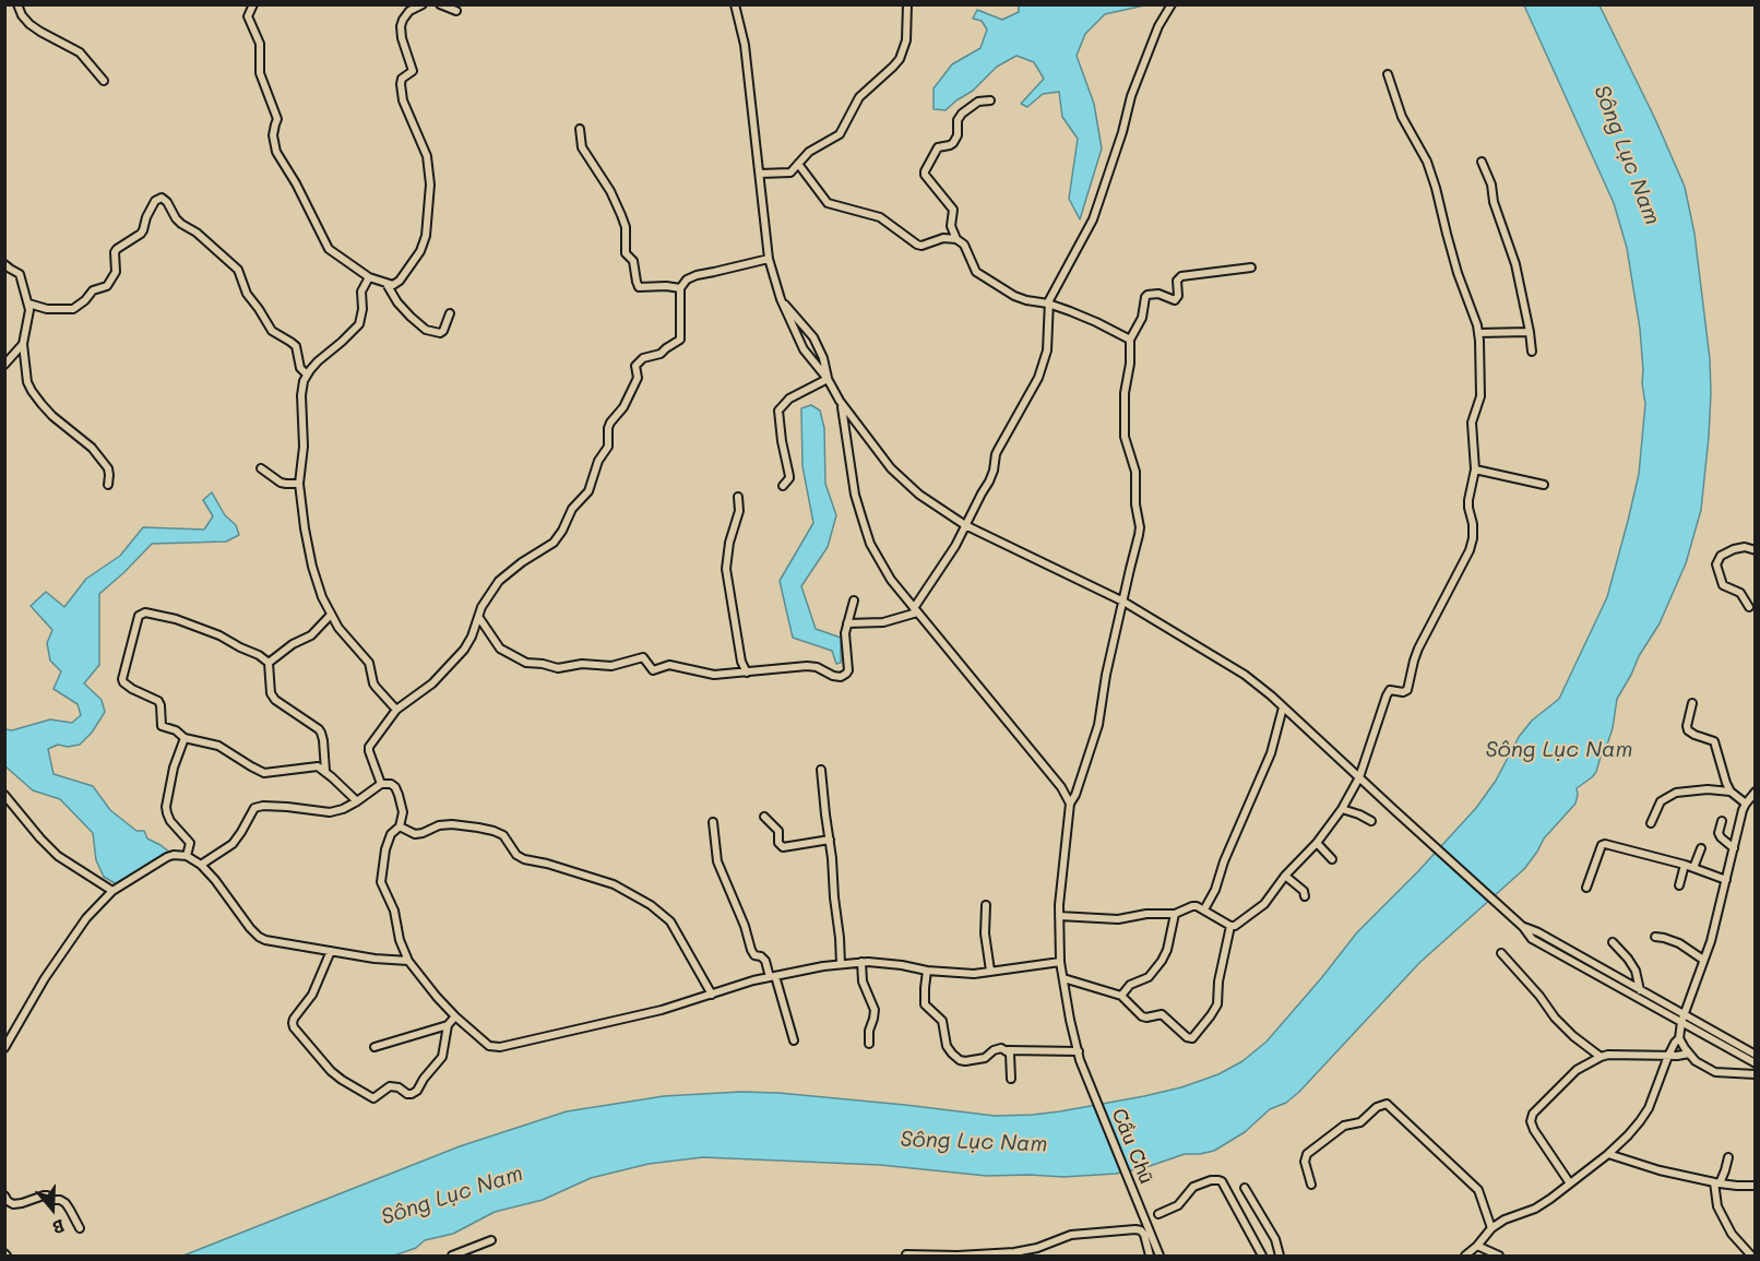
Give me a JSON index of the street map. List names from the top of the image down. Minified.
{"streets":{"street":["Cầu Chũ"]},"water":["Sông Lục Nam"],"north":"bottom"}
